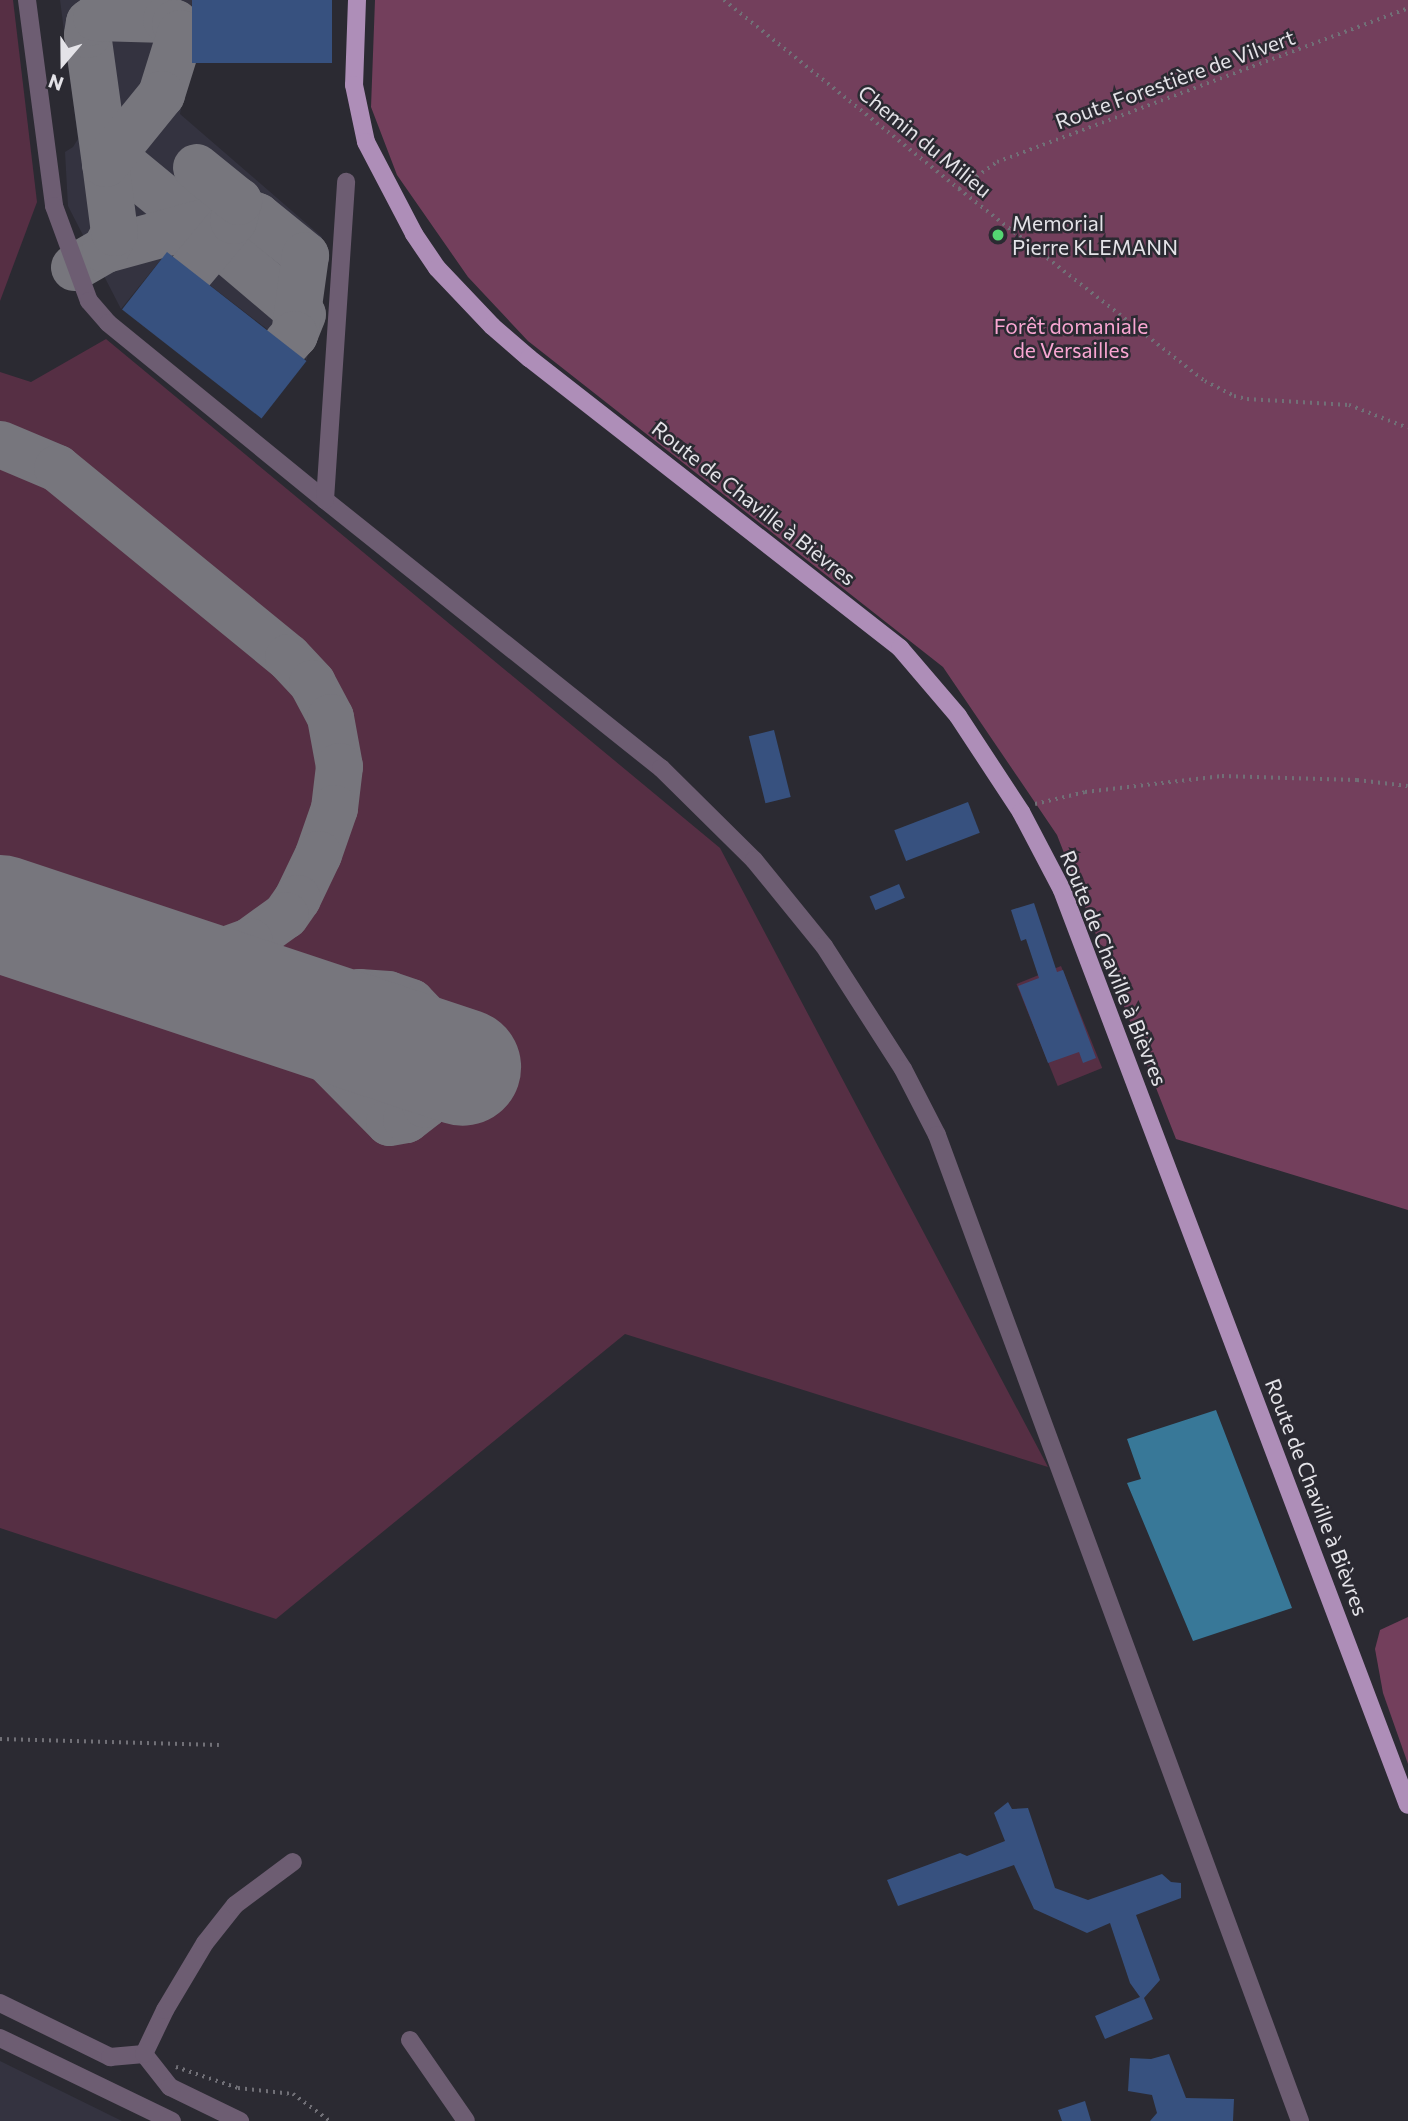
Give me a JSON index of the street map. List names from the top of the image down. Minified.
{"streets":{"main road":["Route de Chaville à Bièvres"],"path":["Route Forestière de Vilvert","Chemin du Milieu"]},"crossings":[["Route Forestière de Vilvert","Chemin du Milieu"]],"parks":["Forêt domaniale de Versailles"],"places":["Memorial Pierre KLEMANN"],"north":"bottom"}
